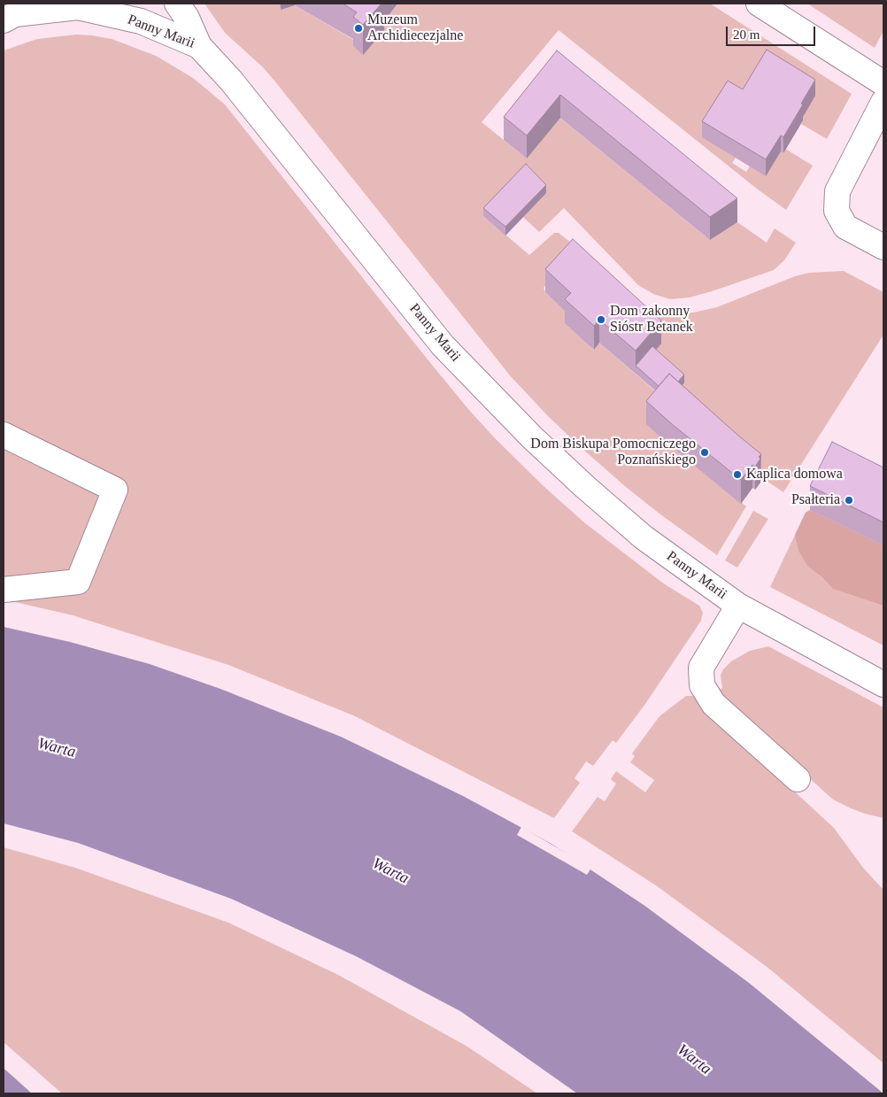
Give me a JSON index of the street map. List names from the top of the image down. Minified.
{"streets":{"street":["Panny Marii"]},"water":["Warta"],"places":["Muzeum Archidiecezjalne","Dom zakonny Sióstr Betanek","Dom Biskupa Pomocniczego Poznańskiego","Kaplica domowa","Psałteria"],"scale_bar":"20 m"}
